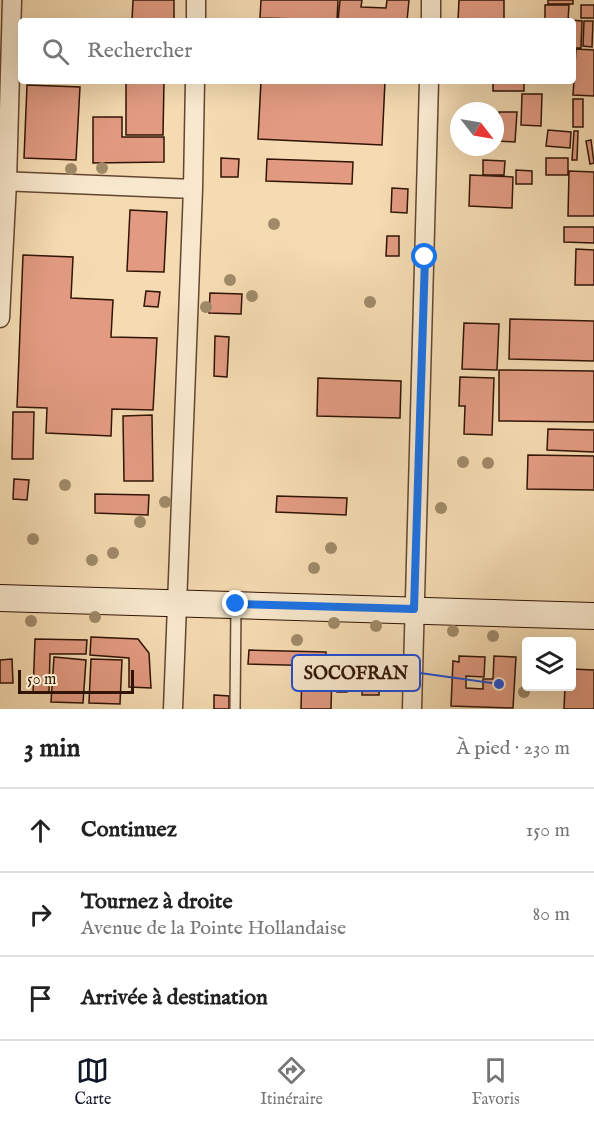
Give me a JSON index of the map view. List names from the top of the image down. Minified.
{"places":["SOCOFRAN"],"scale_bar":"50 m","north":"bottom right","page":{"search":"Rechercher","scale":"50 m","heading":["3 min","À pied · 230 m"],"list":[["Continuez","150 m"],["Tournez à droite","Avenue de la Pointe Hollandaise","80 m"],"Arrivée à destination"],"nav":["Carte","Itinéraire","Favoris"]}}
